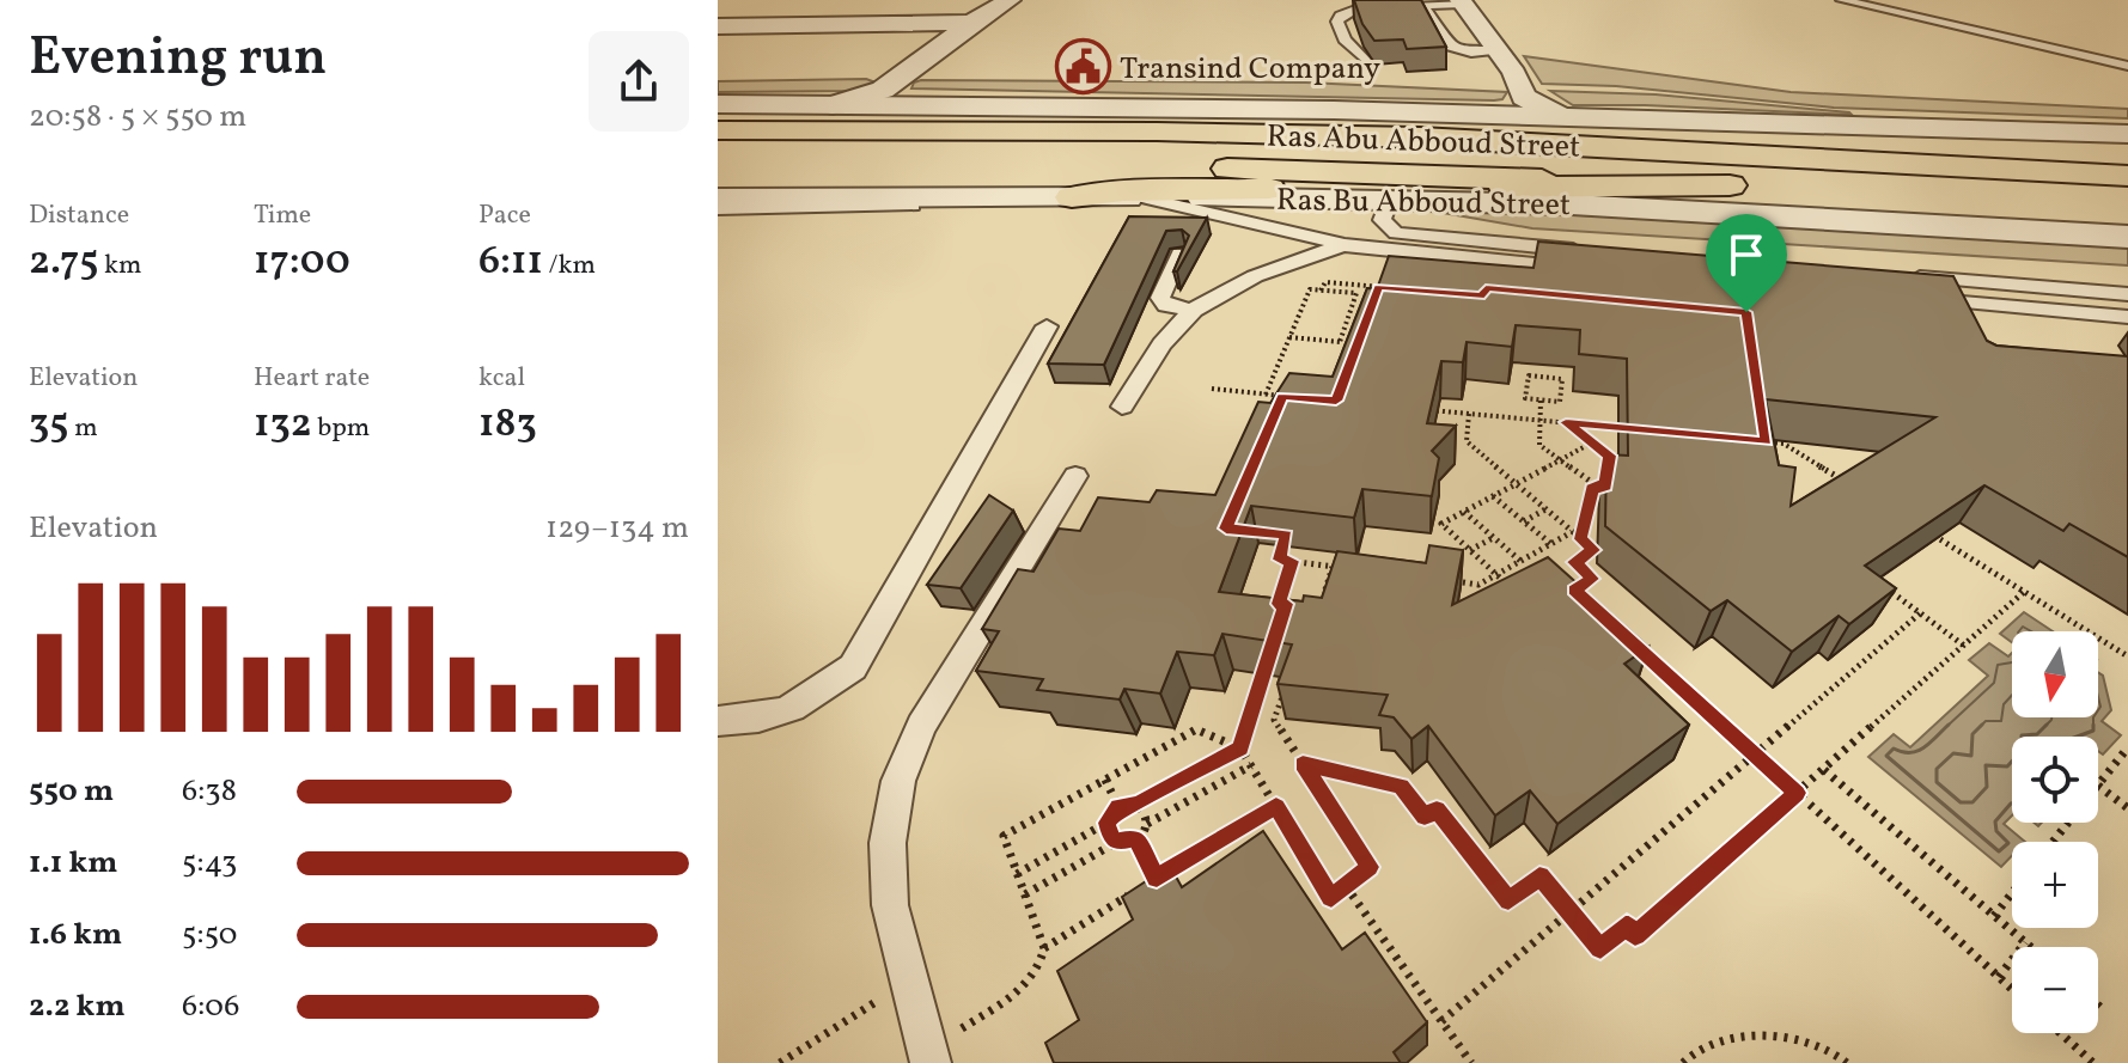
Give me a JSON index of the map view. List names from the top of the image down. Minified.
{"streets":{"highway":["Ras Abu Abboud Street"],"street":["Ras Bu Abboud Street"]},"places":{"public building":["Transind Company"]},"north":"bottom","page":{"heading":["Evening run","20:58 · 5 × 550 m"],"stats":[["Distance","2.75 km"],["Time","17:00"],["Pace","6:11 /km"],["Elevation","35 m"],["Heart rate","132 bpm"],["kcal","183"]],"chart":["Elevation","129–134 m"],"map_buttons":["+","−"],"list":[{"name":"550 m","note":"6:38"},{"name":"1.1 km","note":"5:43"},{"name":"1.6 km","note":"5:50"},{"name":"2.2 km","note":"6:06"}]}}
